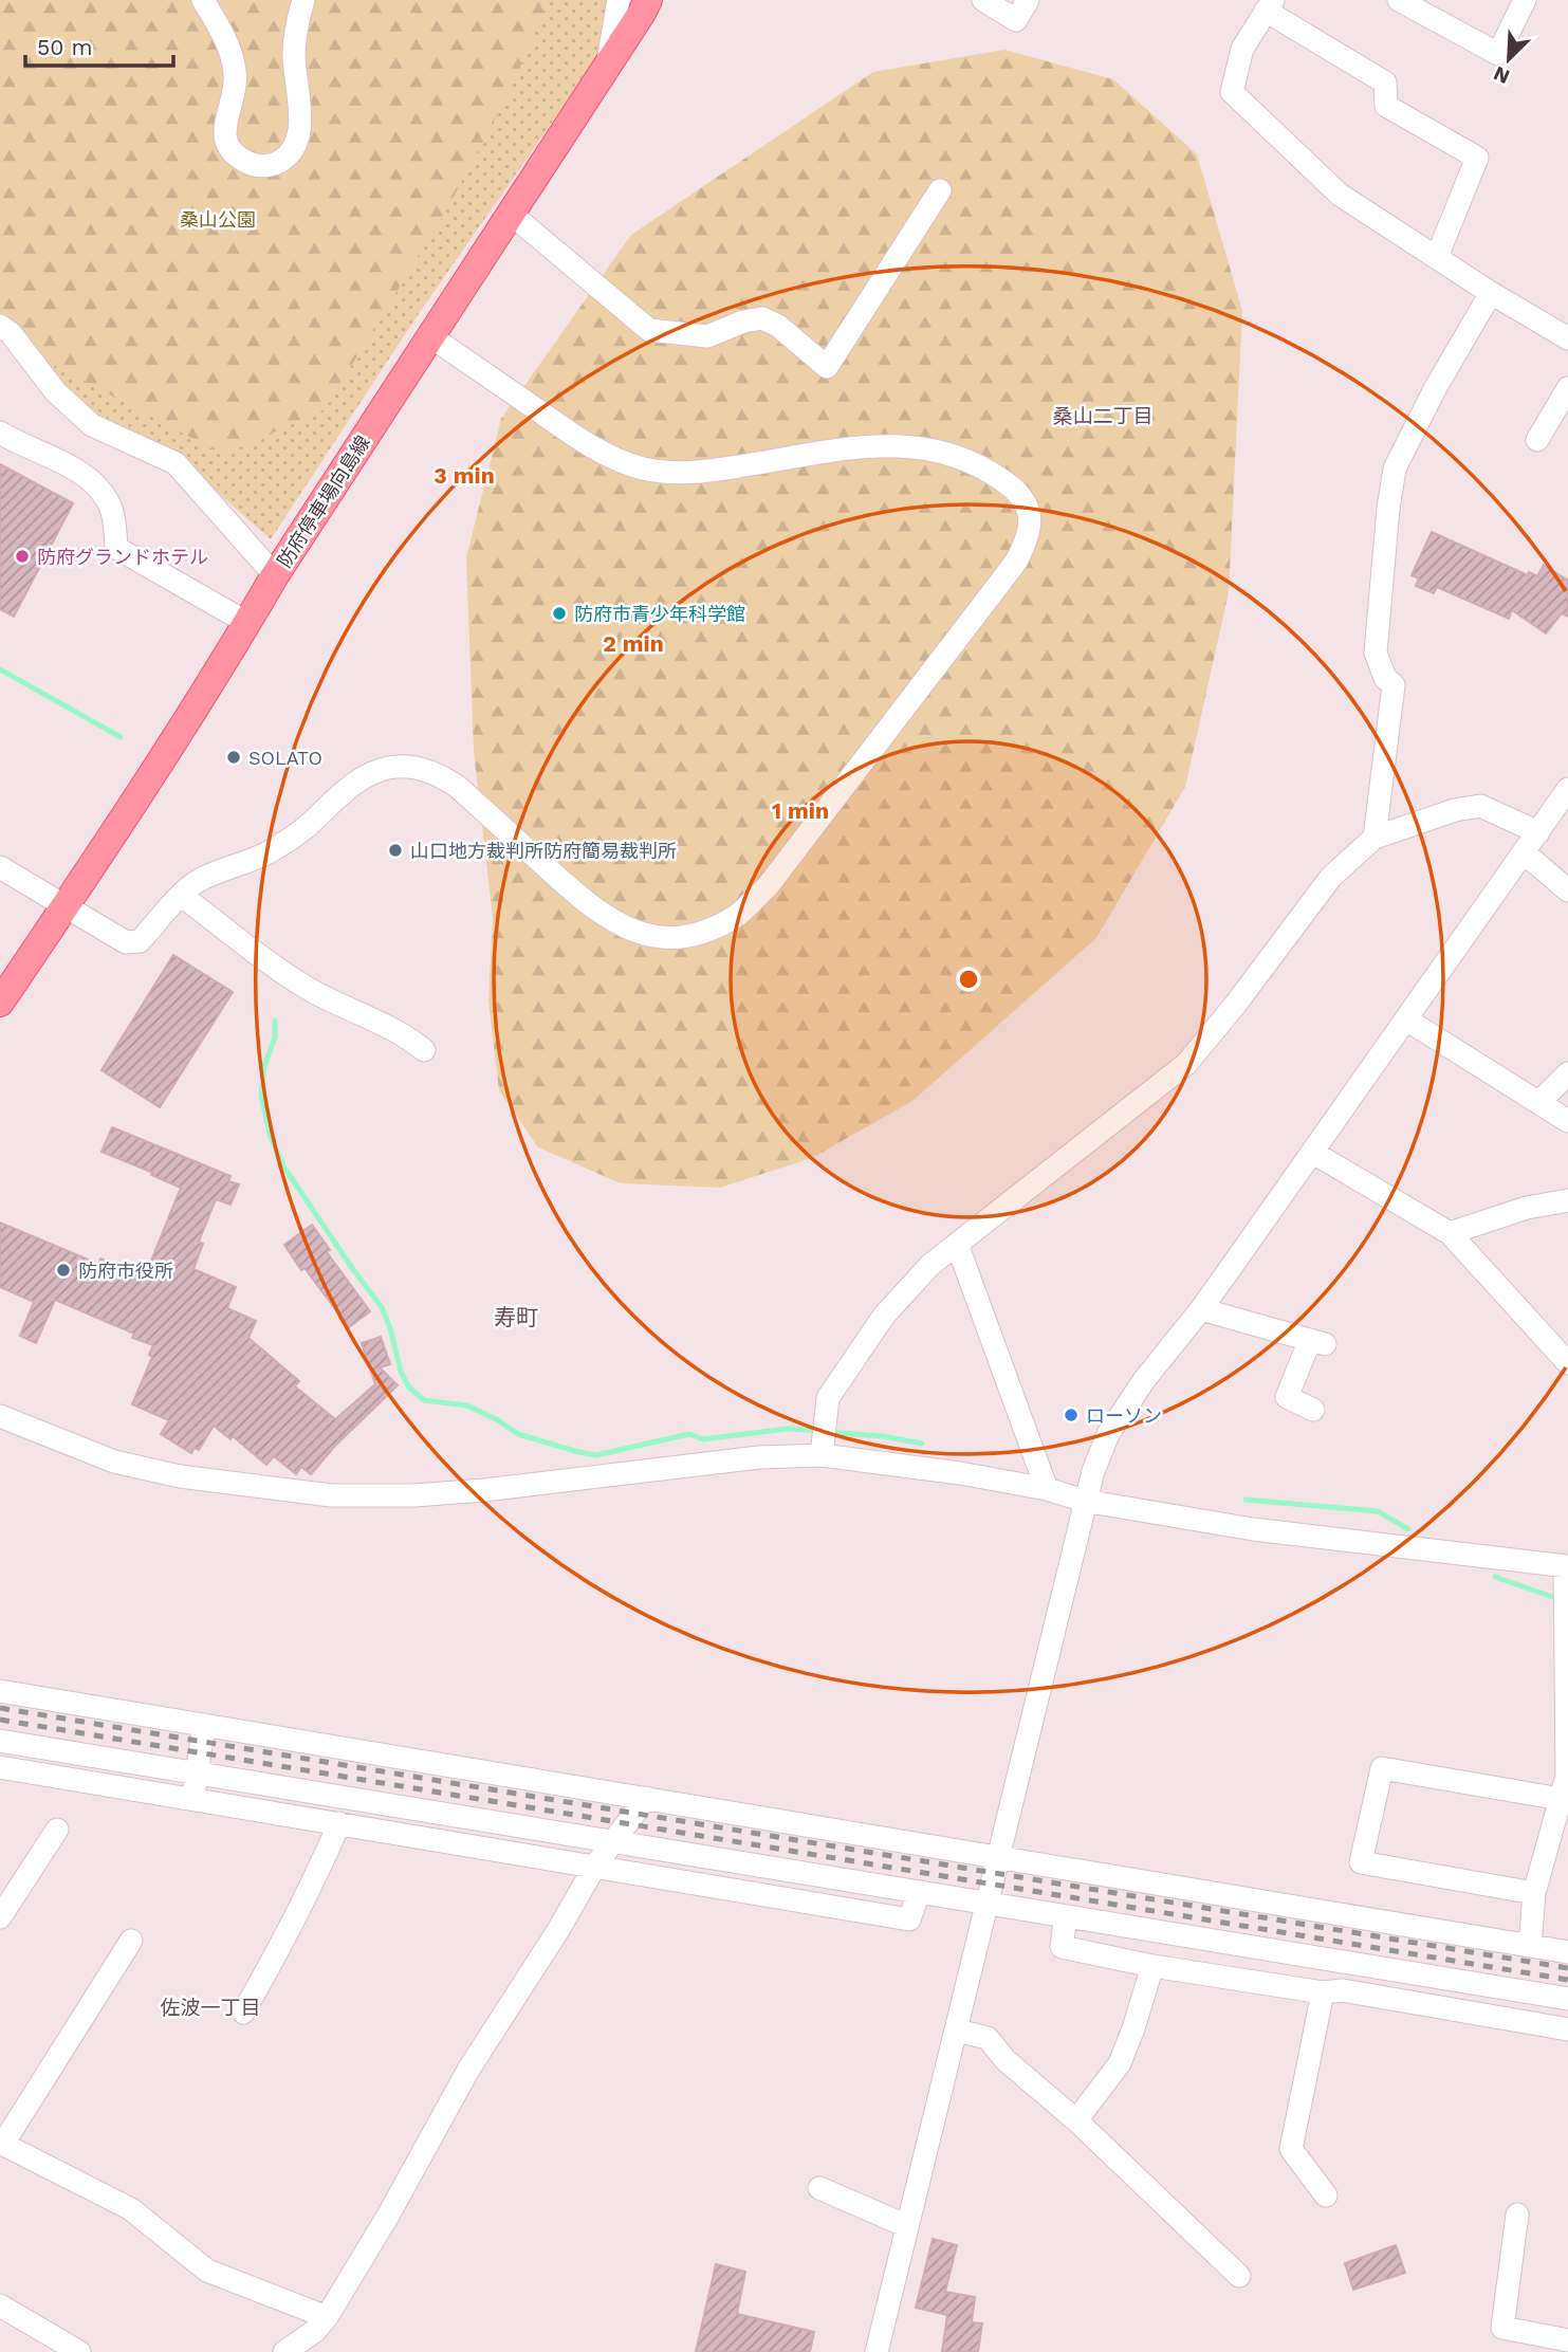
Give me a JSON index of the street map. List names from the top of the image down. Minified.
{"streets":{"main road":["防府停車場向島線"]},"districts":["桑山二丁目","寿町","佐波一丁目"],"parks":["桑山公園"],"places":["防府グランドホテル","防府市青少年科学館","SOLATO","山口地方裁判所防府簡易裁判所","防府市役所","ローソン"],"scale_bar":"50 m","north":"bottom left","rings":["3 min","2 min","1 min"]}
